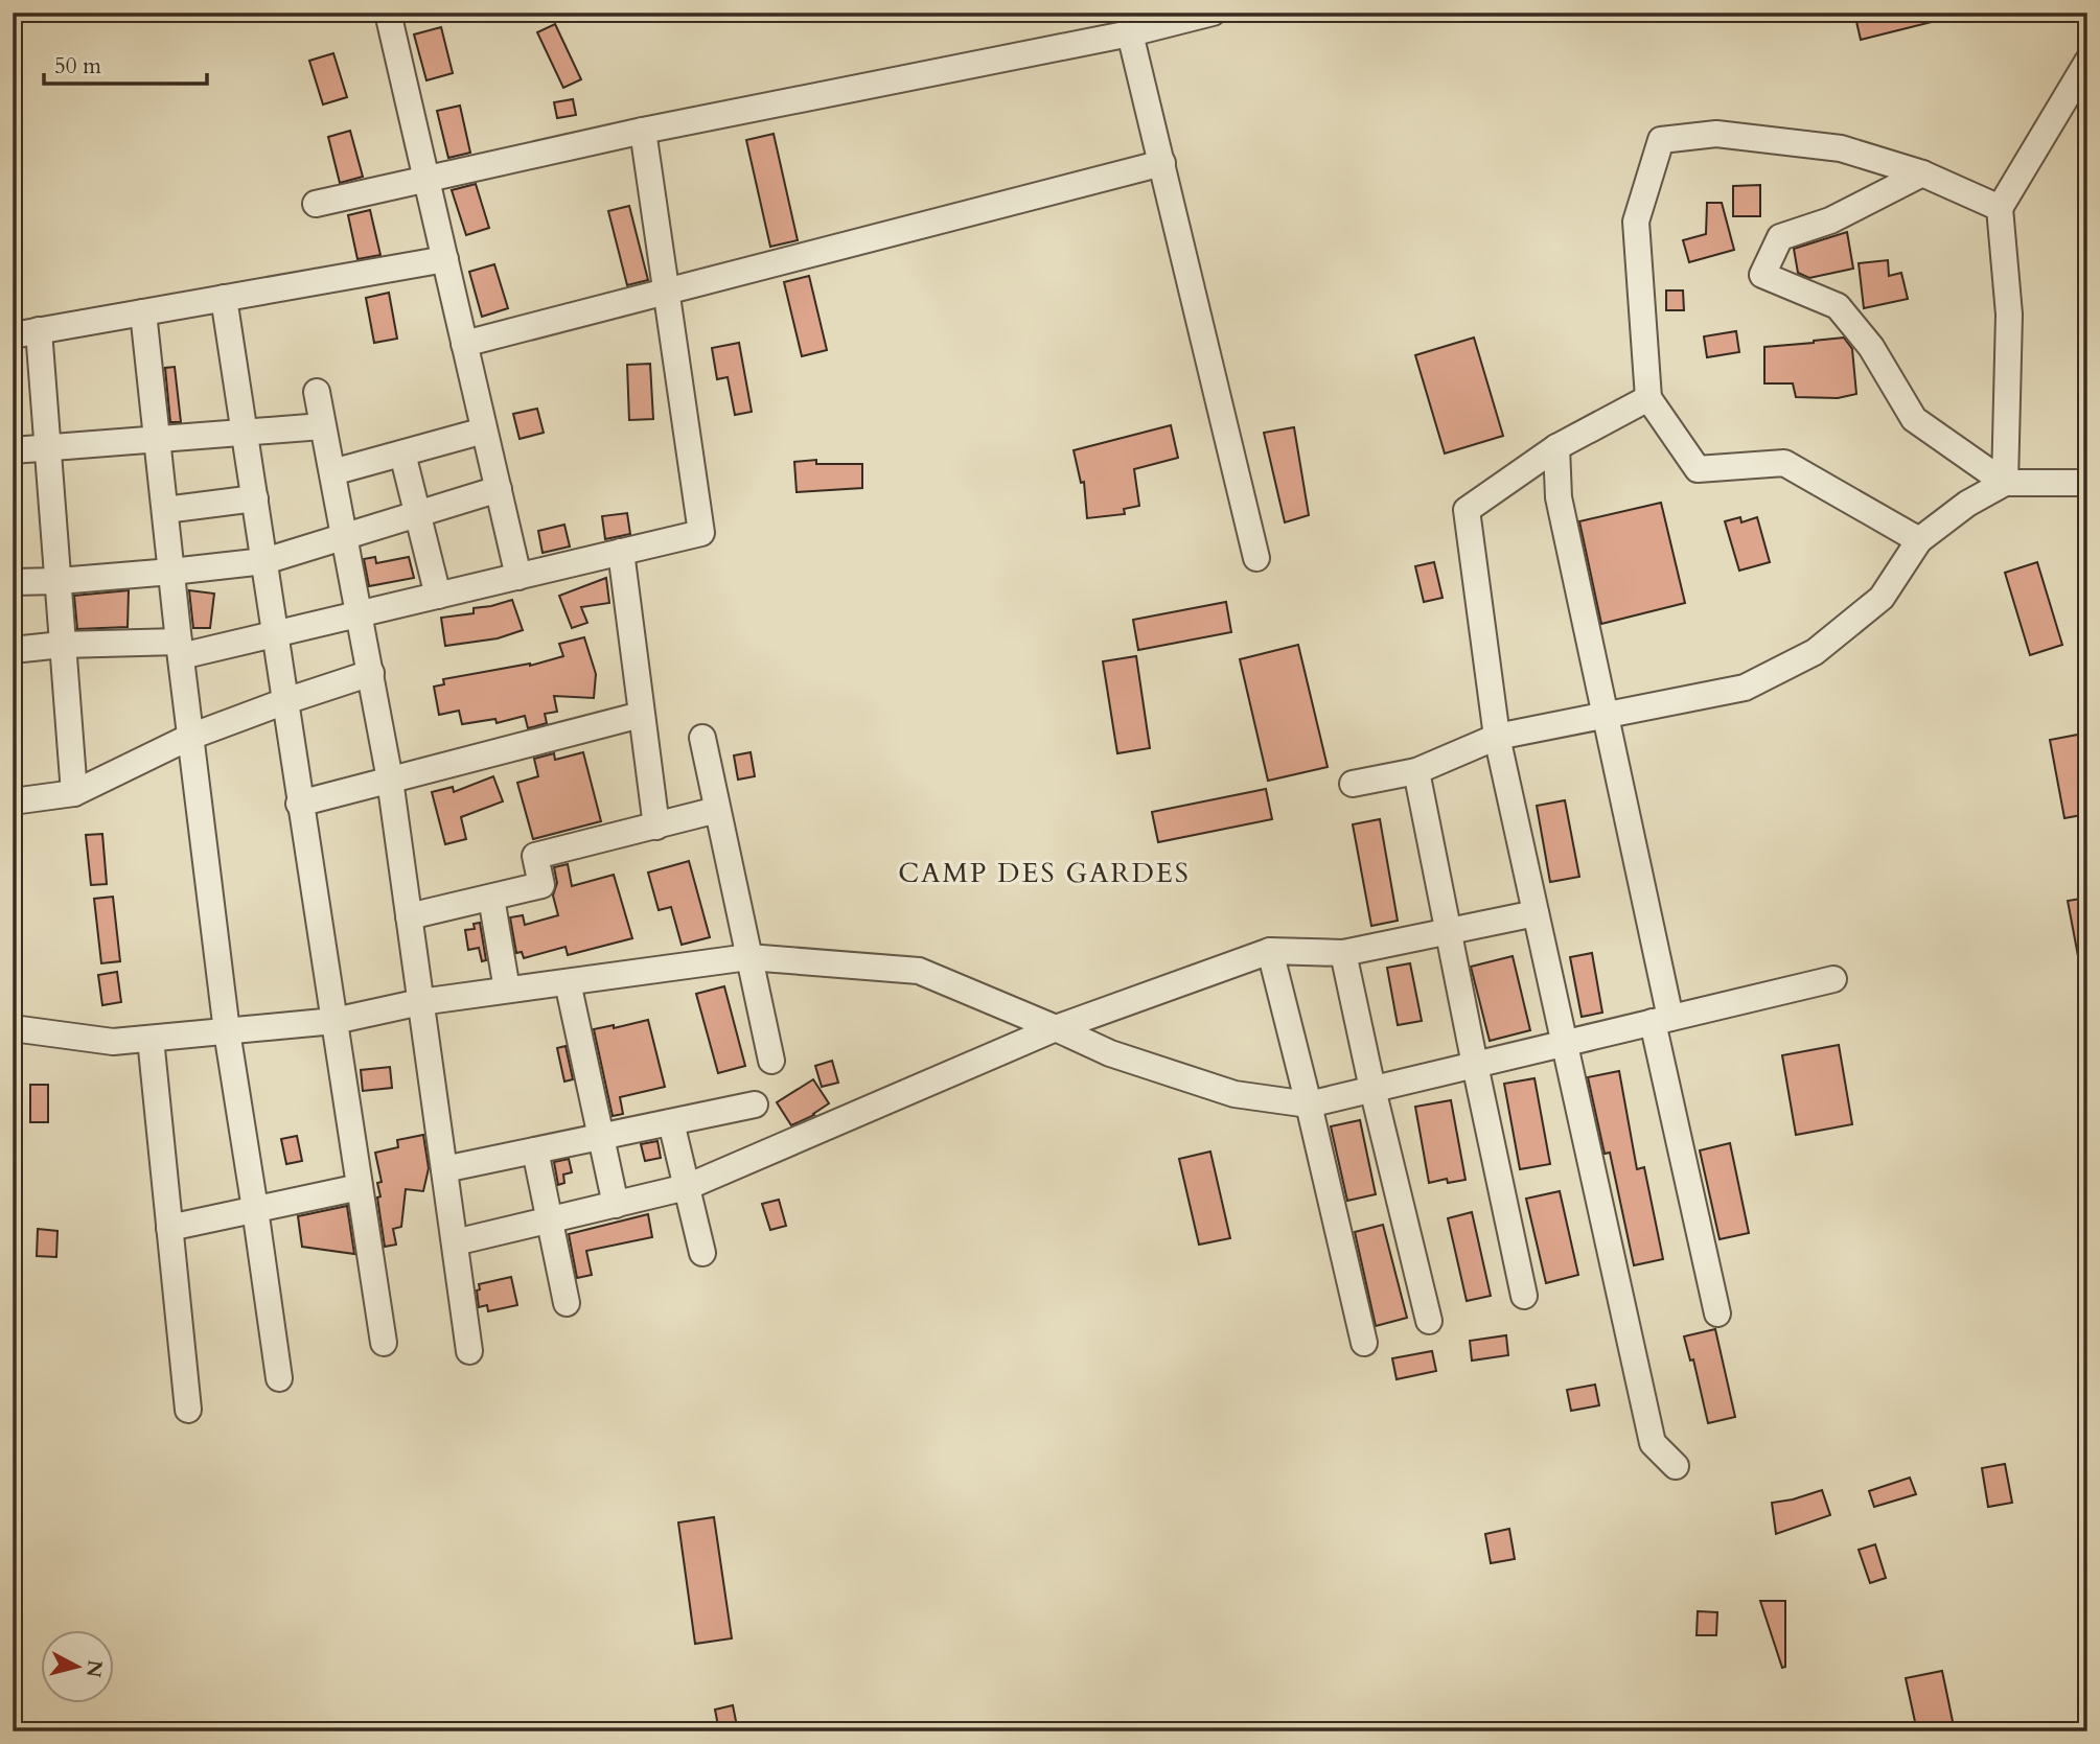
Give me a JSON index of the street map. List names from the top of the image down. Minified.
{"districts":["CAMP DES GARDES"],"scale_bar":"50 m","north":"right"}
